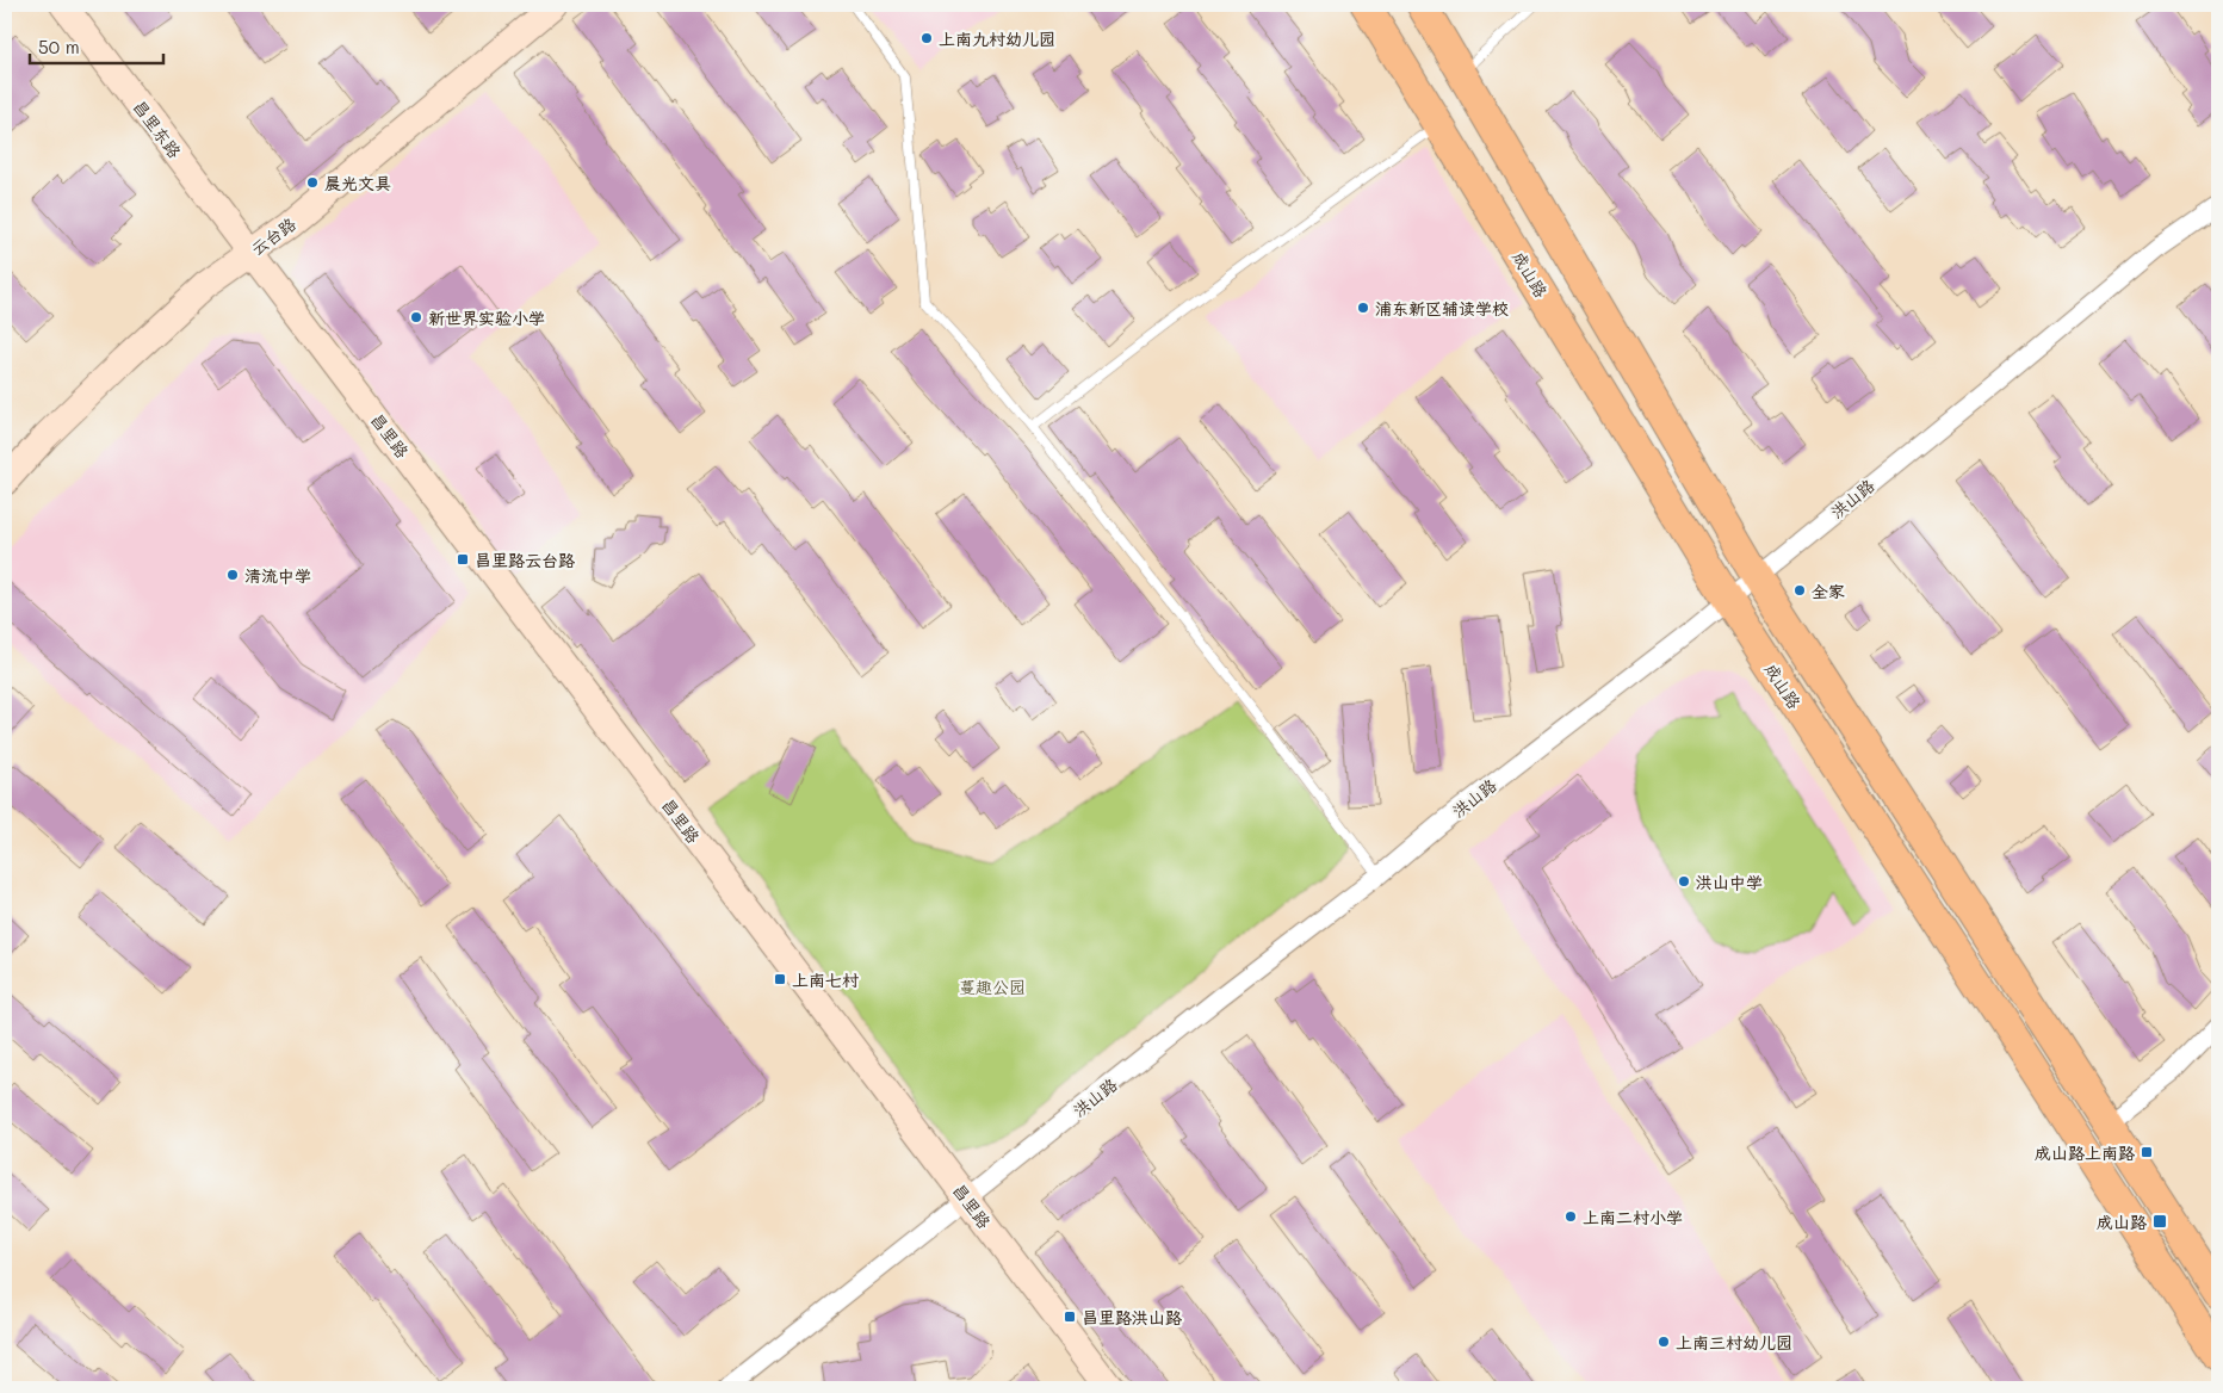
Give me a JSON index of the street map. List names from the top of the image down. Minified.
{"streets":{"main road":["成山路"],"street":["昌里东路","云台路","昌里路","洪山路"]},"crossings":[["昌里东路","云台路"],["昌里东路","昌里路"],["云台路","昌里路"],["成山路","洪山路"],["昌里路","洪山路"]],"parks":["蔓趣公园"],"places":{"other":["上南九村幼儿园","晨光文具","浦东新区辅读学校","新世界实验小学","清流中学","全家","洪山中学","上南二村小学","上南三村幼儿园"],"transit":["昌里路云台路","上南七村","成山路上南路","成山路","昌里路洪山路"]},"scale_bar":"50 m"}
